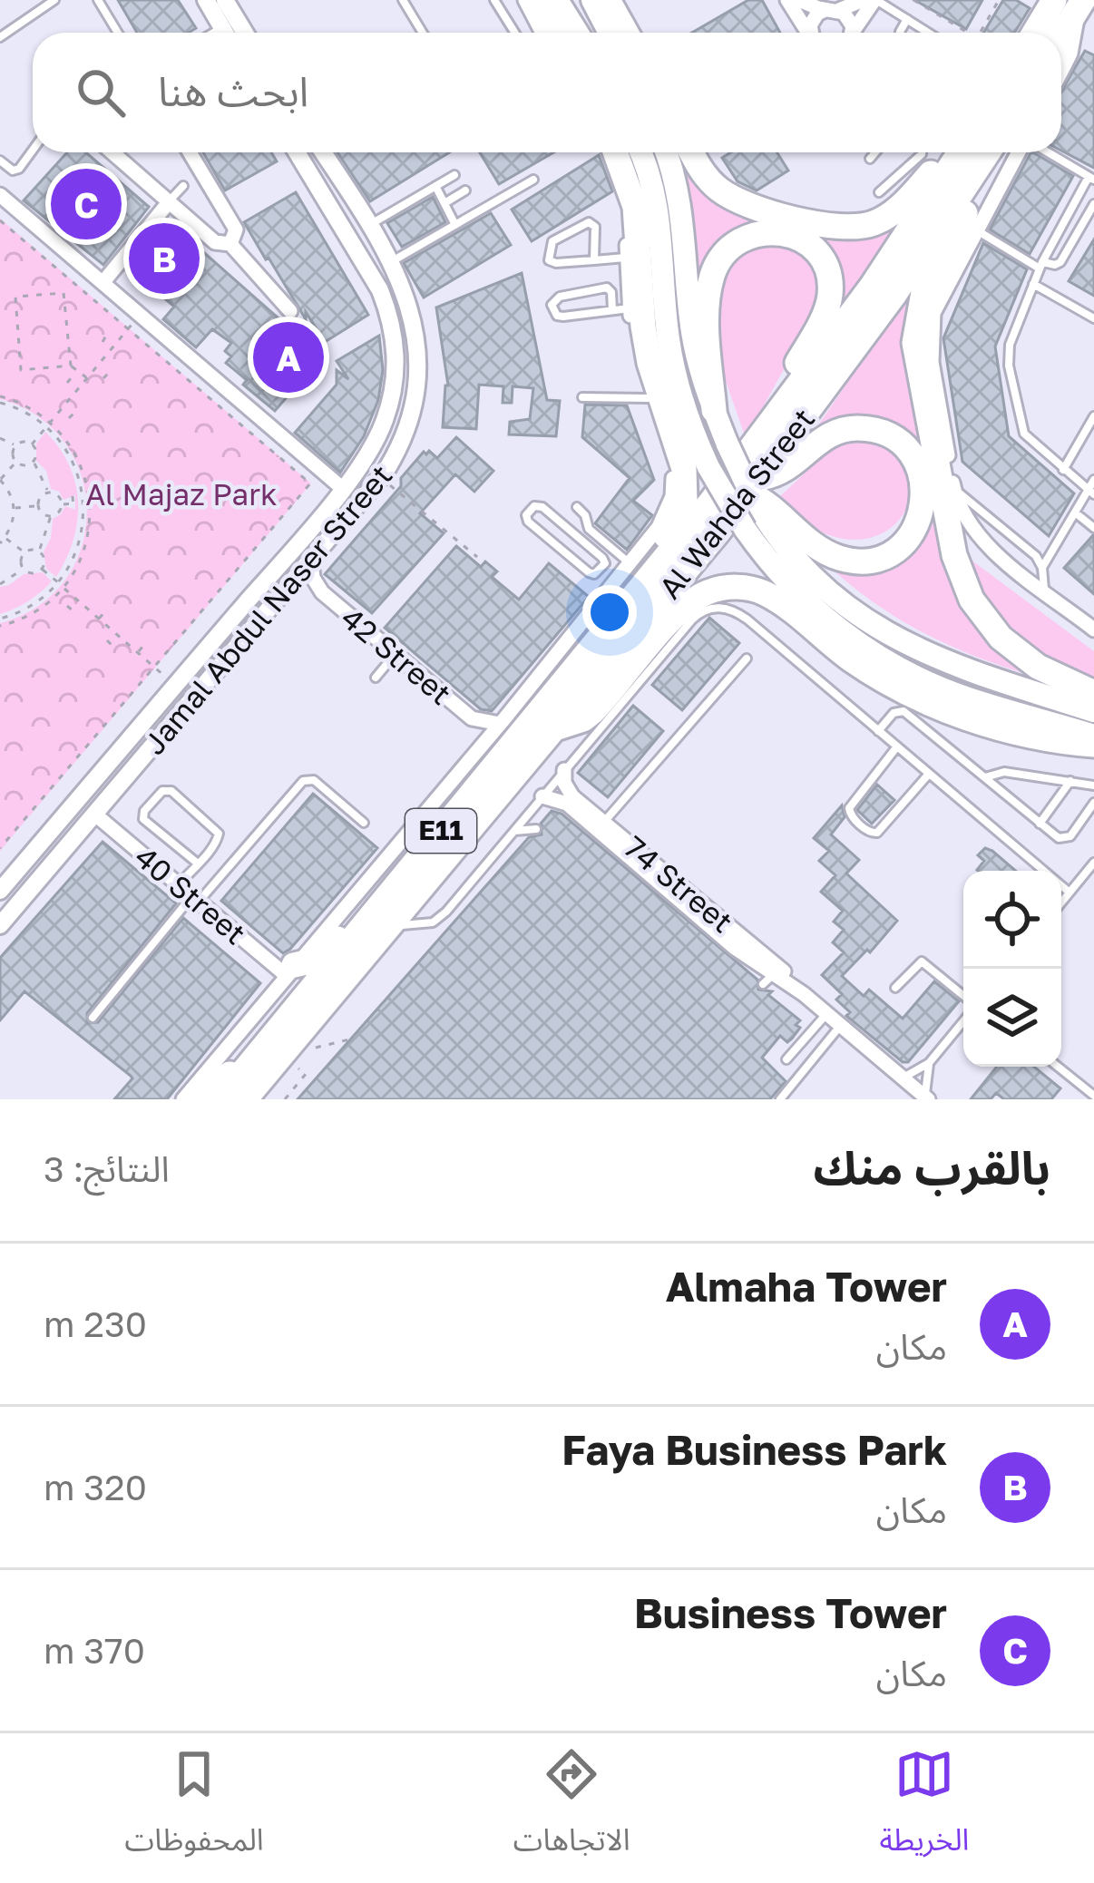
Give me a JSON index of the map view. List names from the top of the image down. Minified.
{"streets":{"highway":["Al Wahda Street","E11"],"street":["Jamal Abdul Naser Street","42 Street","74 Street","40 Street"]},"crossings":[["Jamal Abdul Naser Street","42 Street"],["Jamal Abdul Naser Street","40 Street"]],"parks":["Al Majaz Park"],"page":{"search":"ابحث هنا","pins":["C","B","A"],"heading":["بالقرب منك","النتائج: 3"],"list":[{"mark":"A","name":"Almaha Tower","note":"مكان","value":"230 m"},{"mark":"B","name":"Faya Business Park","note":"مكان","value":"320 m"},{"mark":"C","name":"Business Tower","note":"مكان","value":"370 m"}],"nav":["الخريطة","الاتجاهات","المحفوظات"]}}
